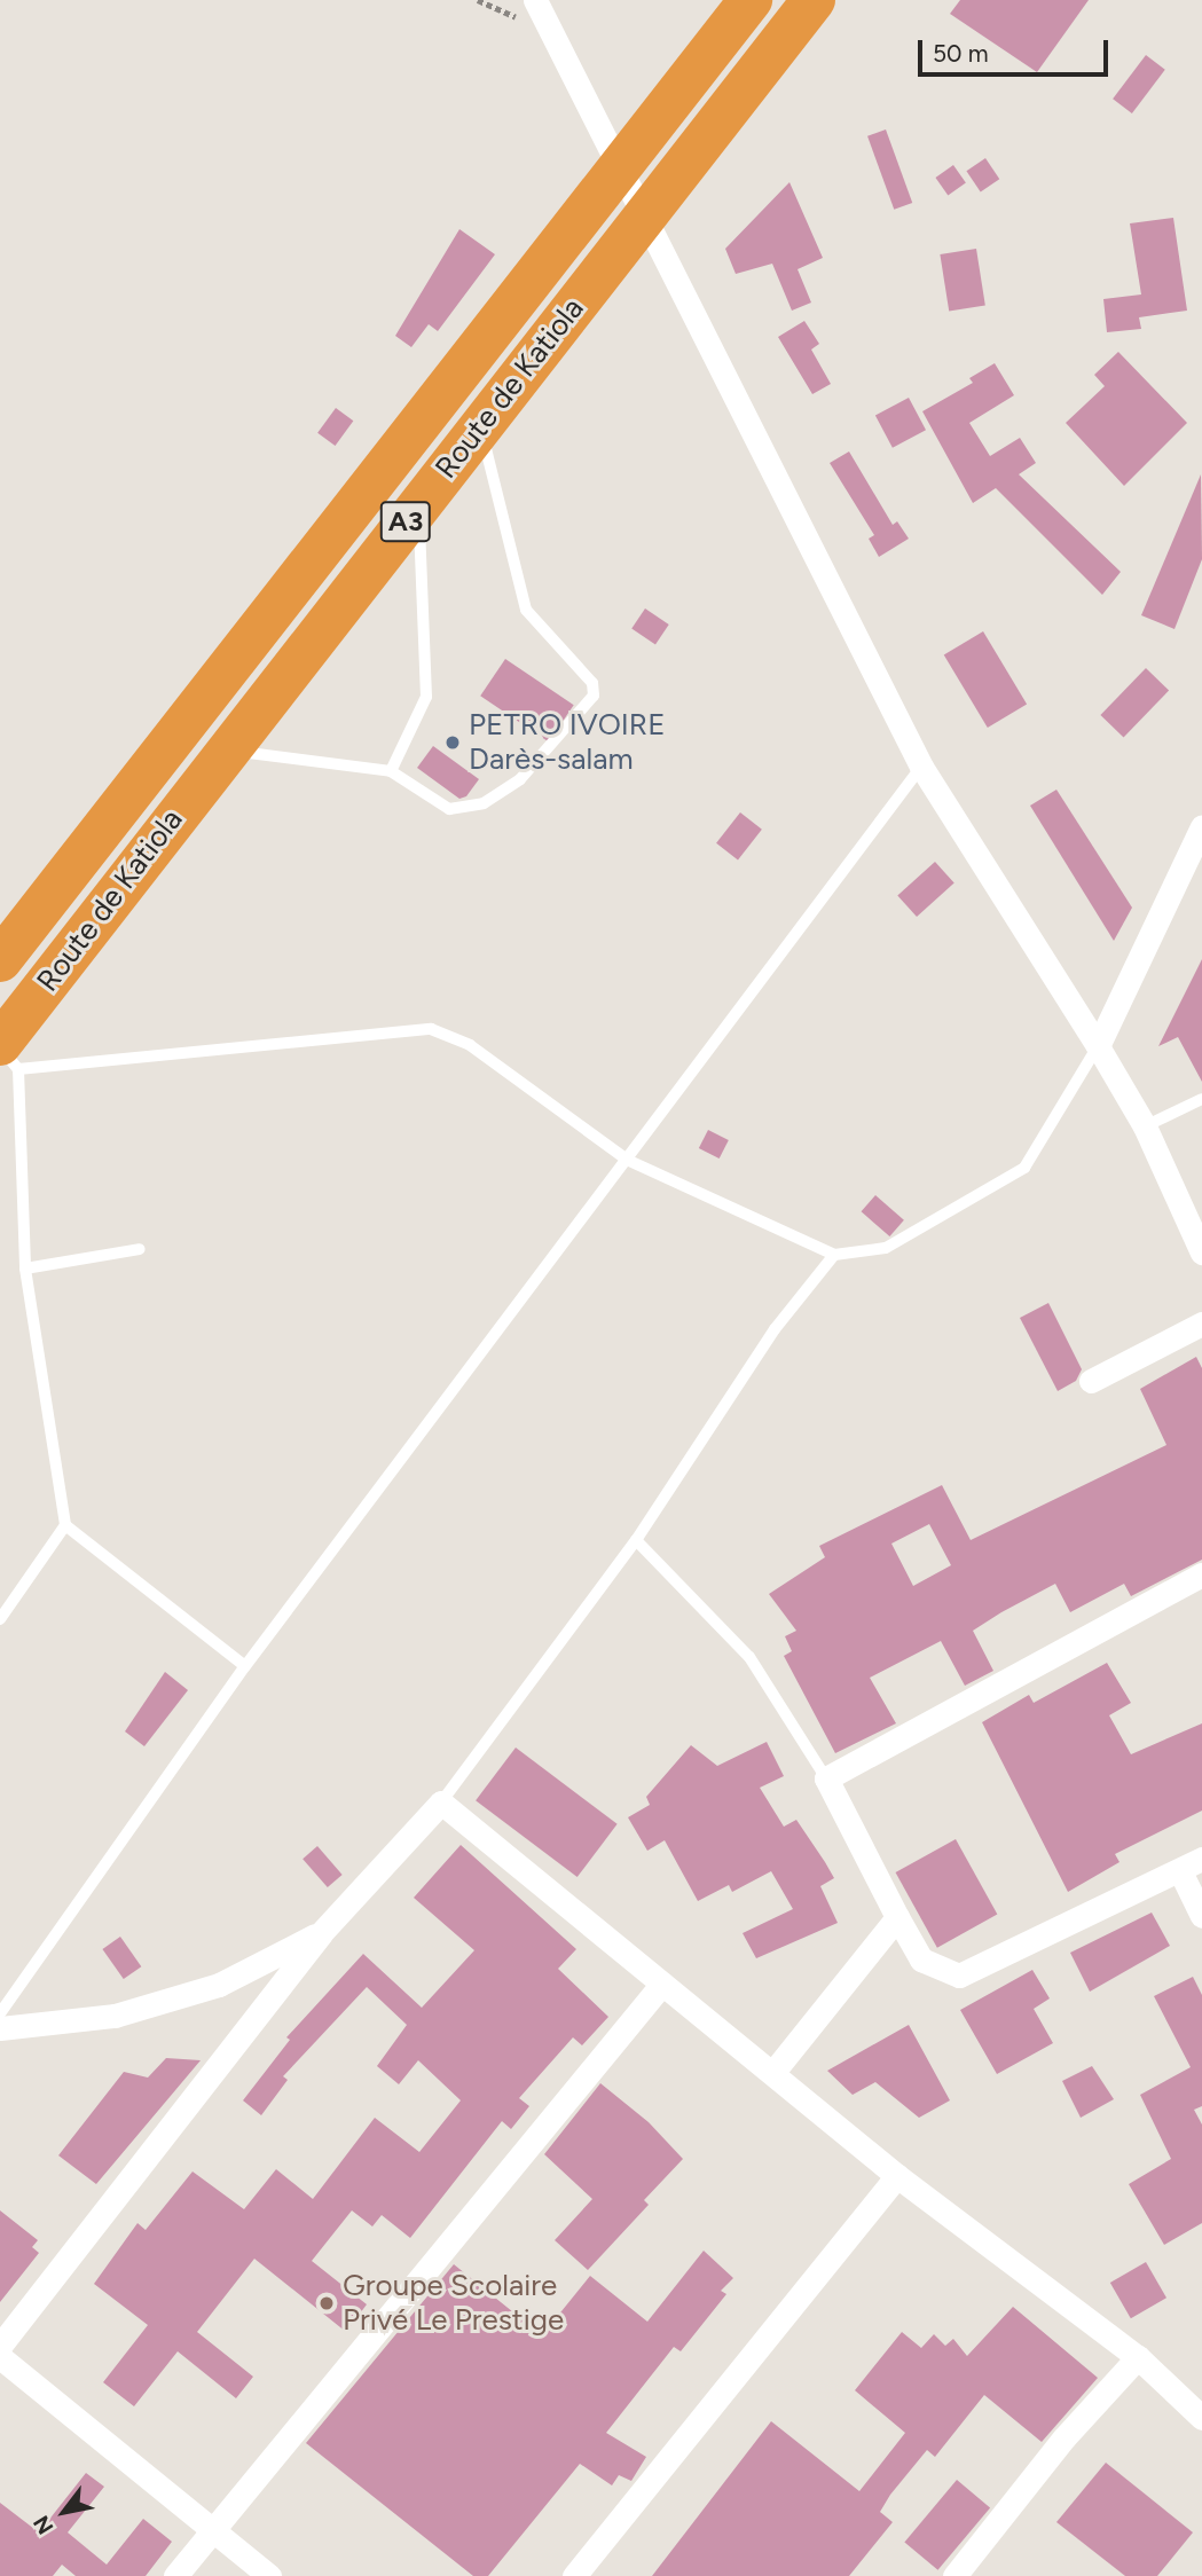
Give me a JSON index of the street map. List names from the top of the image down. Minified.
{"streets":{"highway":["Route de Katiola","A3"]},"places":["PETRO IVOIRE Darès-salam","Groupe Scolaire Privé Le Prestige"],"scale_bar":"50 m","north":"bottom left"}
